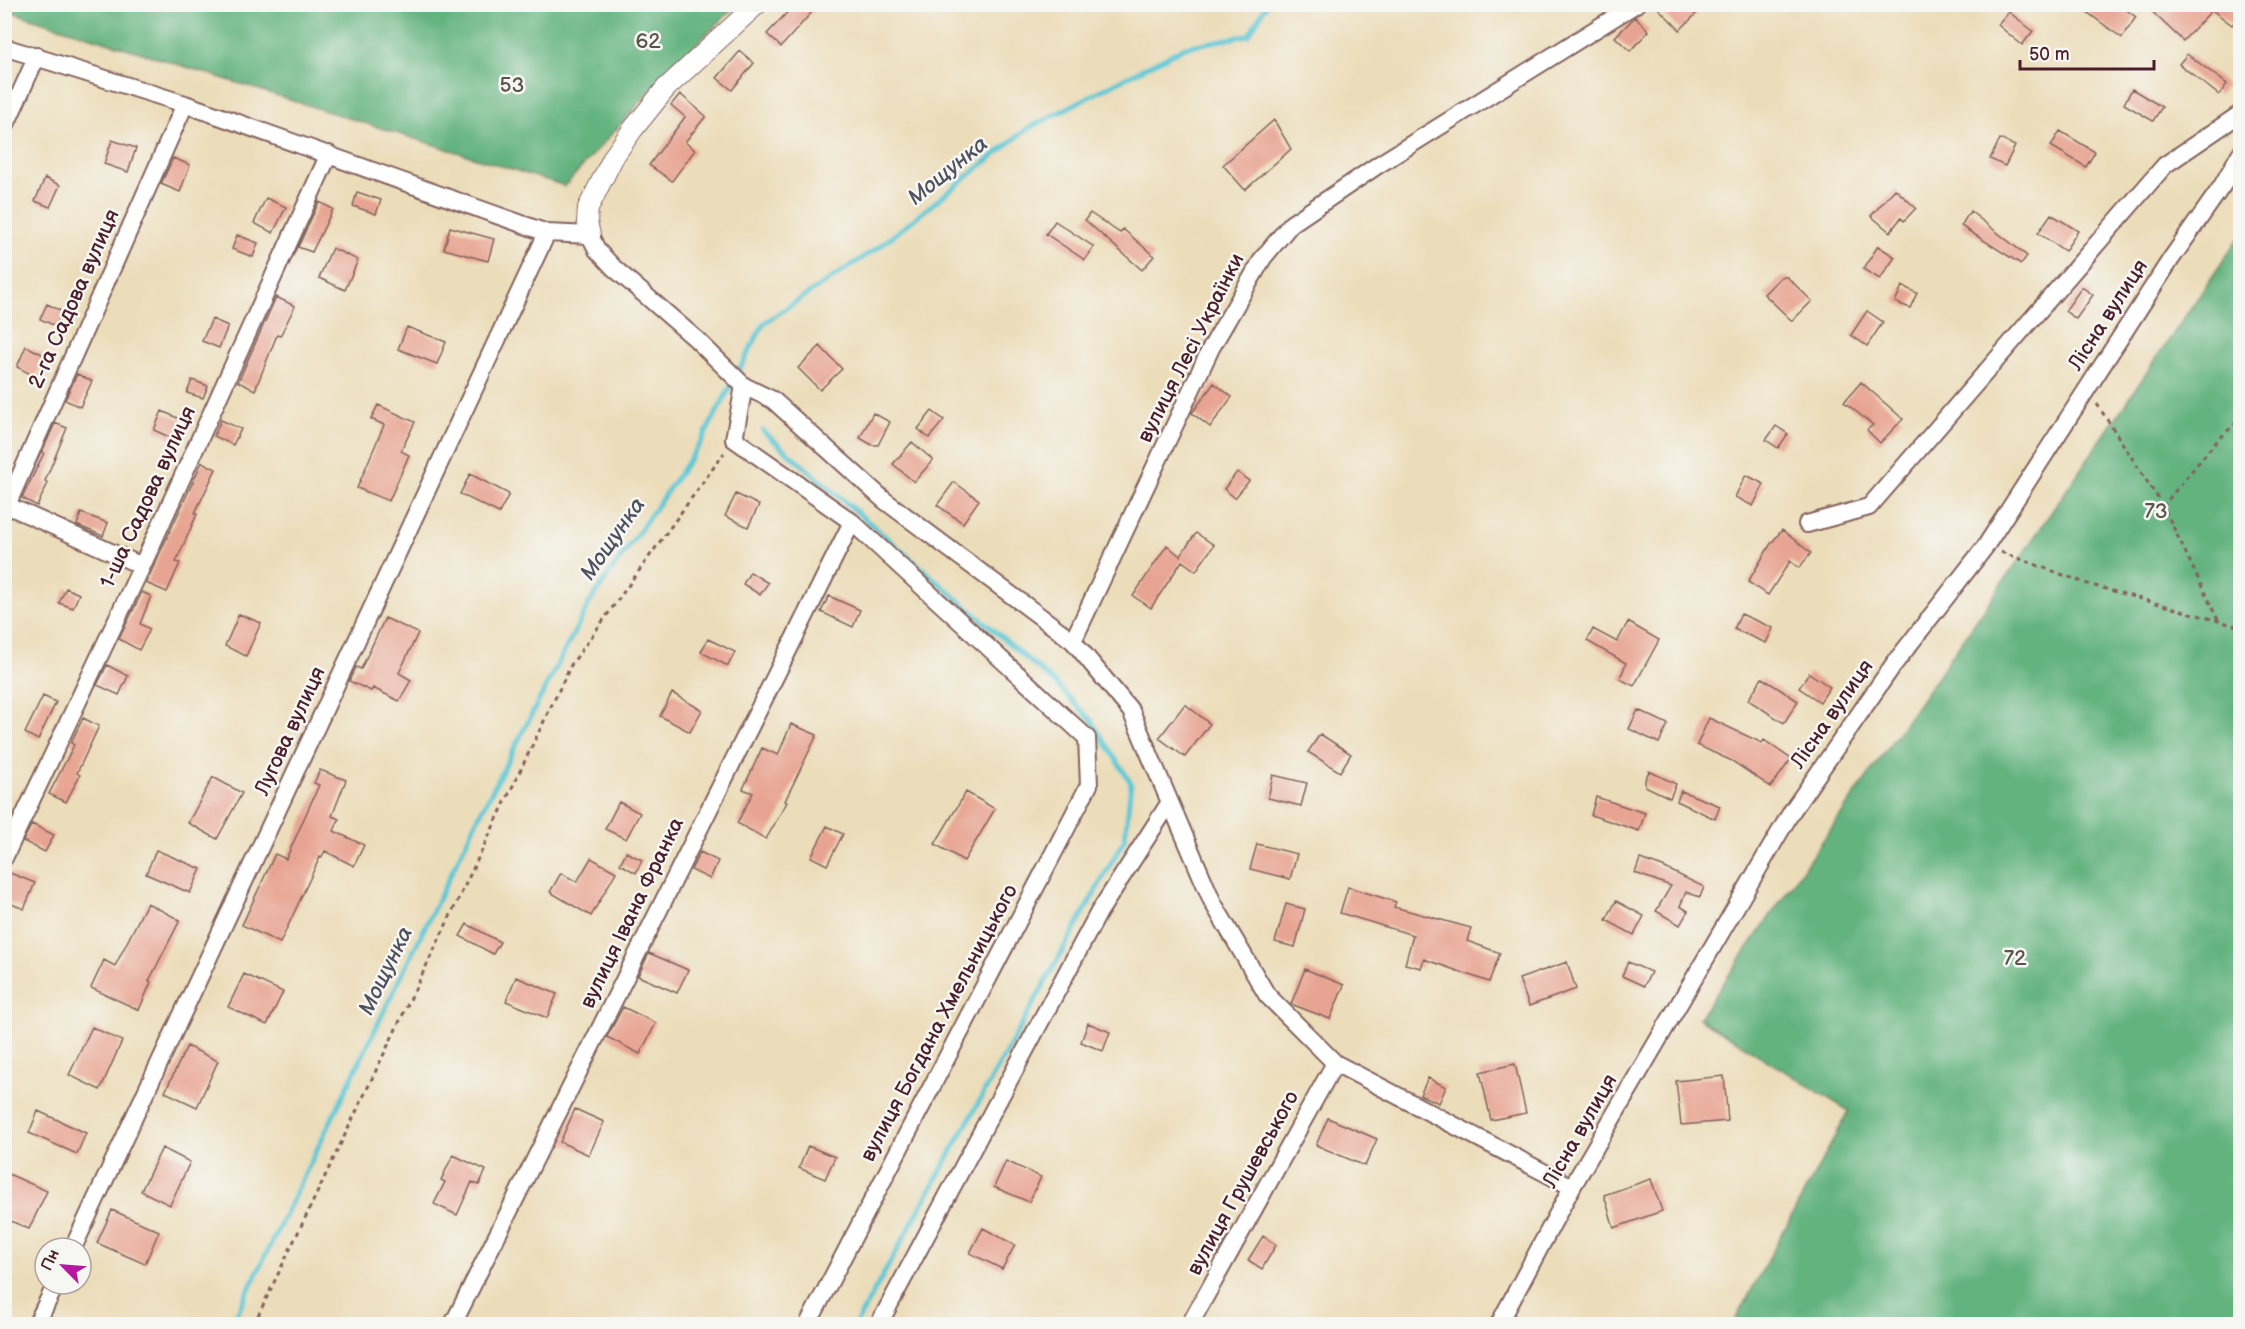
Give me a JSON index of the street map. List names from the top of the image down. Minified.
{"streets":{"street":["2-га Садова вулиця","Лісна вулиця","вулиця Лесі Українки","1-ша Садова вулиця","Лугова вулиця","вулиця Івана Франка","вулиця Богдана Хмельницького","вулиця Грушевського"]},"crossings":[["вулиця Івана Франка","вулиця Богдана Хмельницького"]],"water":["Мощунка"],"parks":["62","53","73","72"],"scale_bar":"50 m","north":"top left"}
